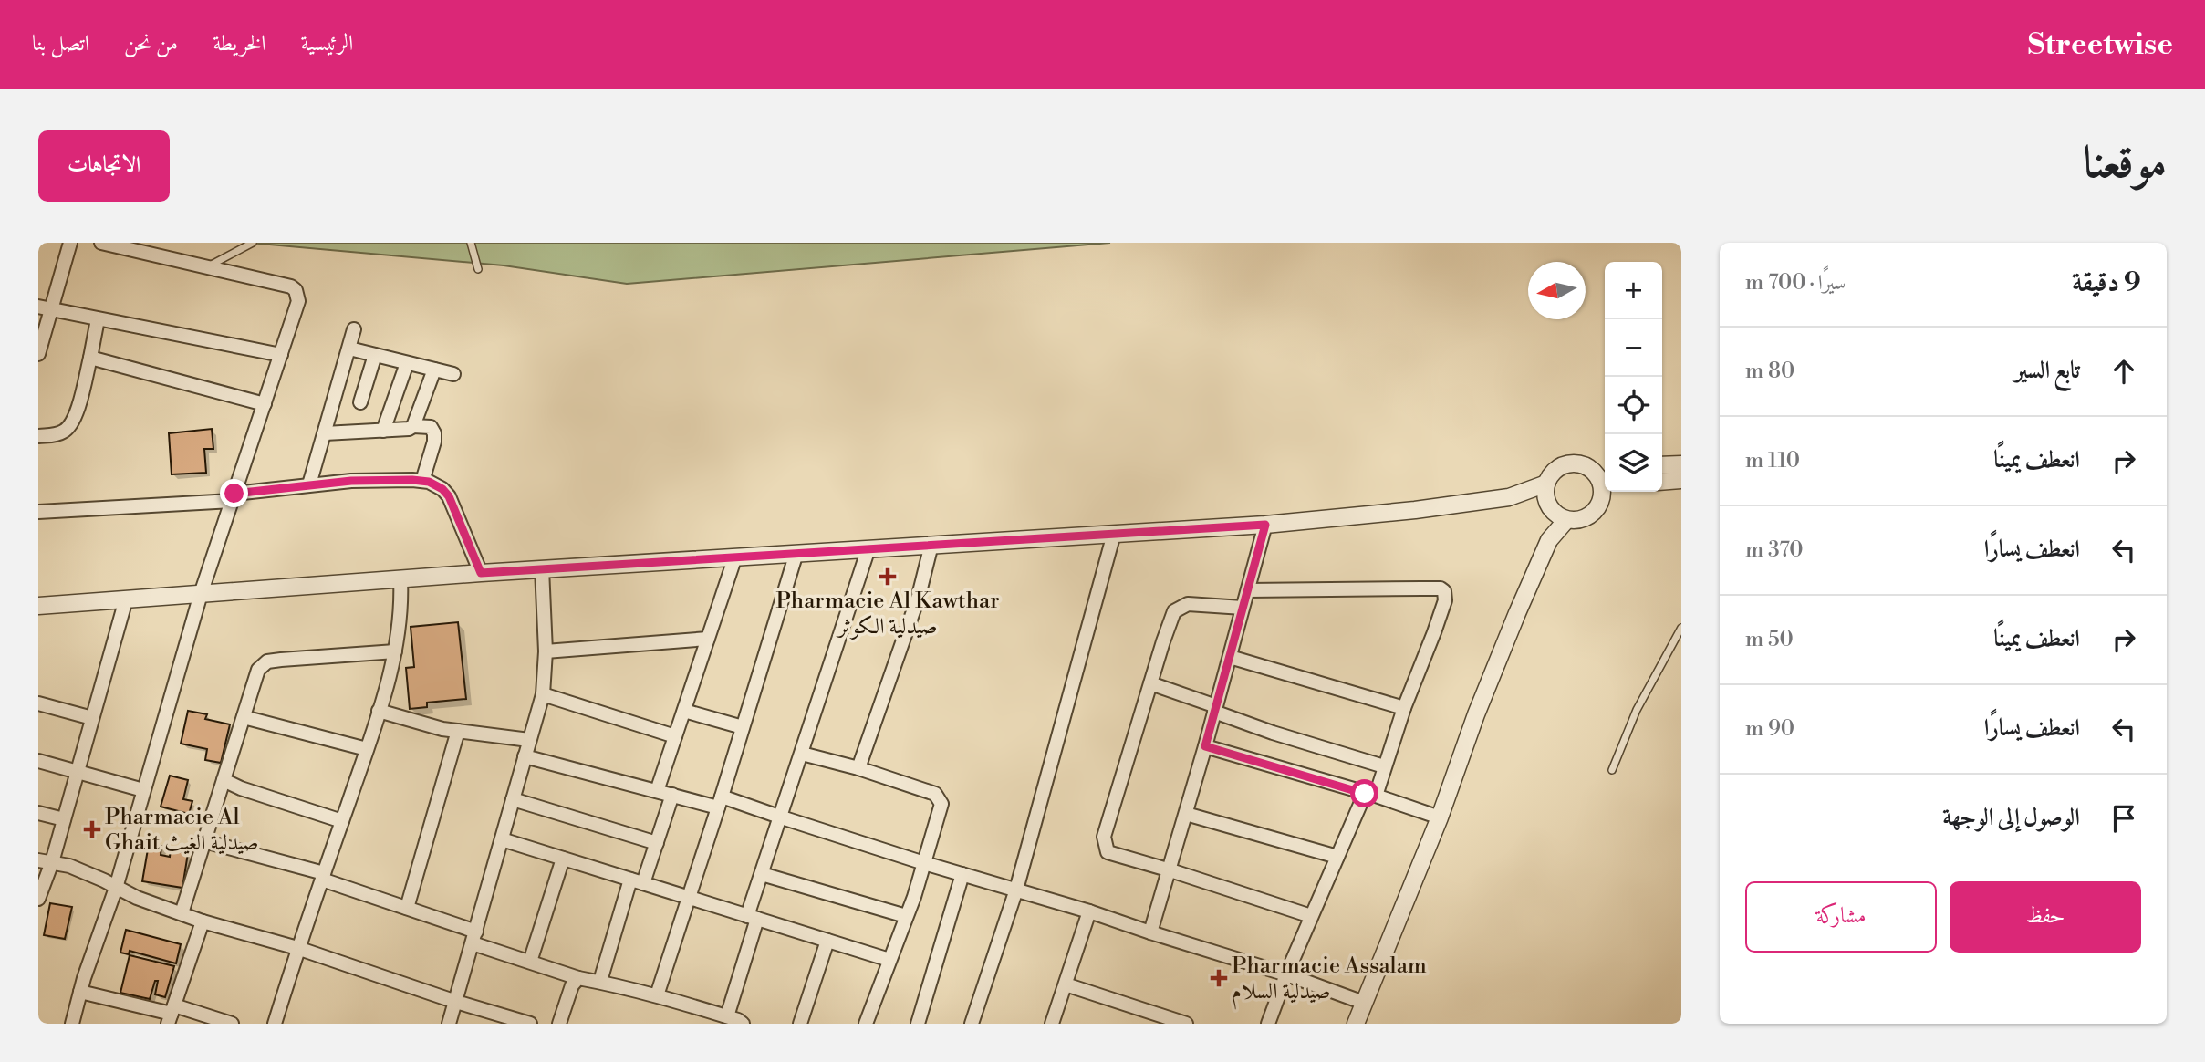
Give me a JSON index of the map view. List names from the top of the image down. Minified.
{"places":{"health":["Pharmacie Al Kawthar صيدلية الكوثر","Pharmacie Al Ghait صيدلية الغيث","Pharmacie Assalam صيدلية السلام"]},"north":"left","page":{"header":"Streetwise","nav":["الرئيسية","الخريطة","من نحن","اتصل بنا"],"title":"موقعنا","buttons":["الاتجاهات",["حفظ","مشاركة"]],"heading":["9 دقيقة","سيرًا · 700 m"],"map_buttons":["+","−"],"list":[["تابع السير","80 m"],["انعطف يمينًا","110 m"],["انعطف يسارًا","370 m"],["انعطف يمينًا","50 m"],["انعطف يسارًا","90 m"],"الوصول إلى الوجهة"]}}
